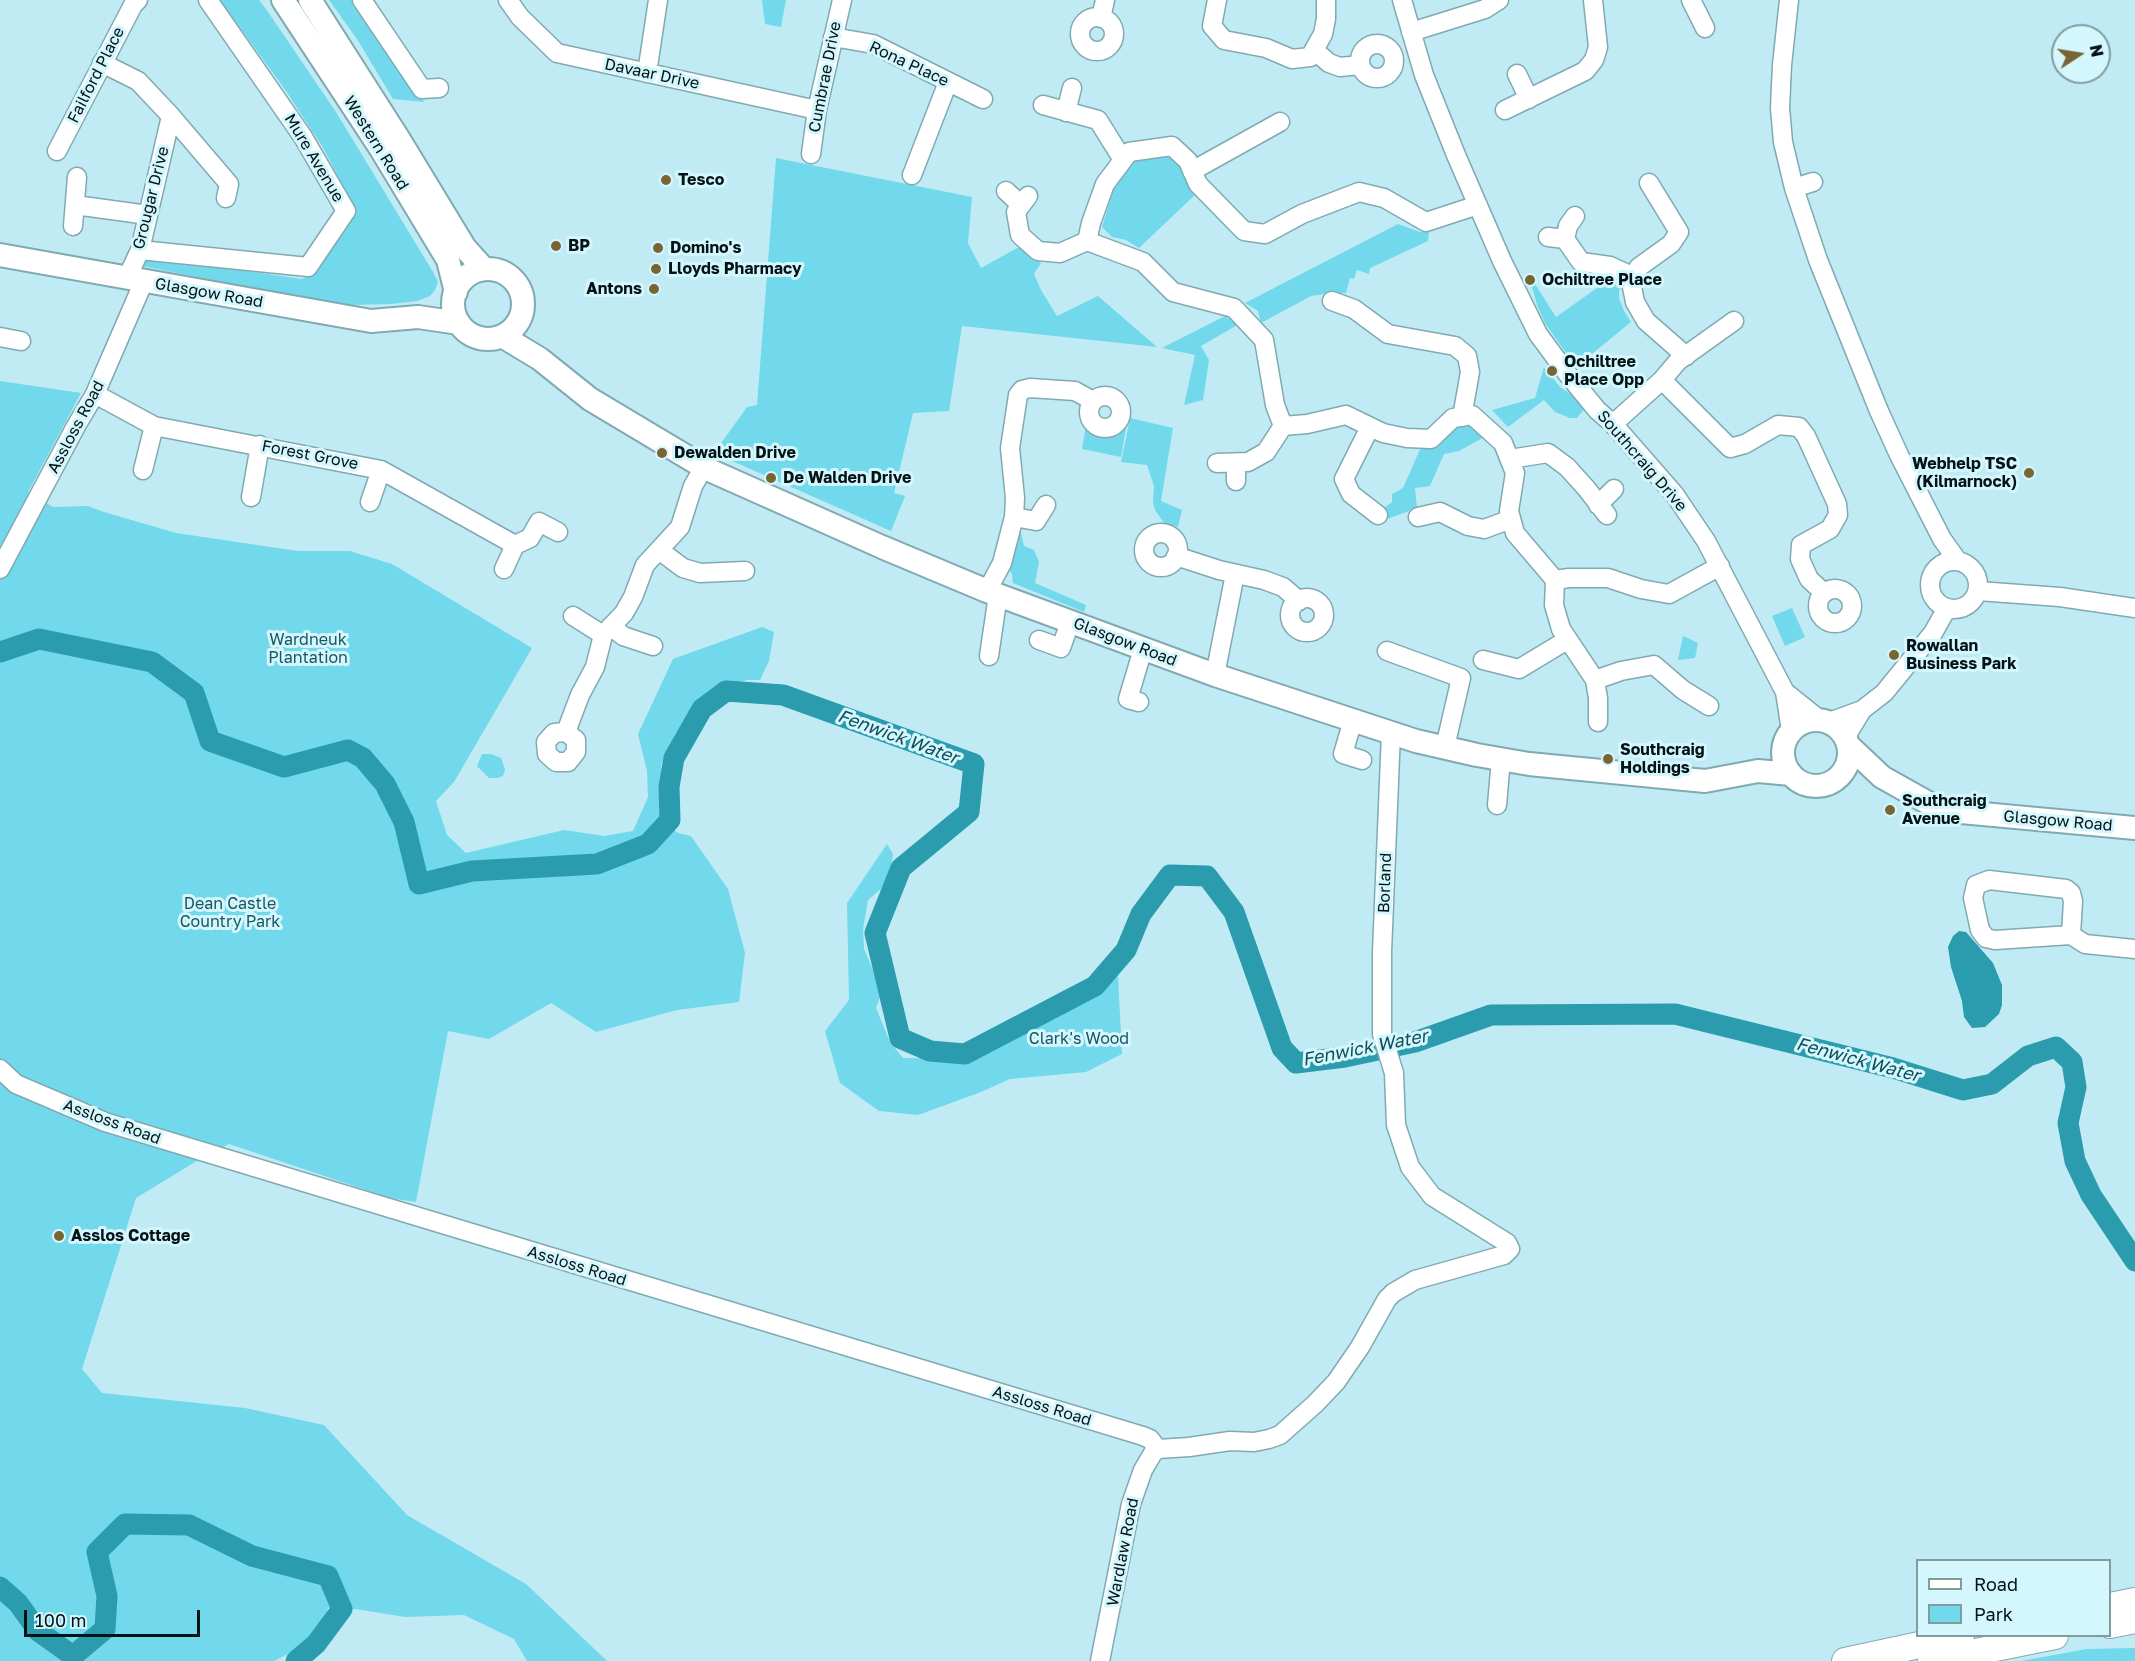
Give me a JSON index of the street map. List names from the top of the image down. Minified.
{"streets":{"main road":["Western Road","Glasgow Road"],"street":["Rona Place","Davaar Drive","Failford Place","Cumbrae Drive","Mure Avenue","Grougar Drive","Assloss Road","Forest Grove","Southcraig Drive","Borland","Wardlaw Road"]},"crossings":[["Rona Place","Cumbrae Drive"],["Davaar Drive","Cumbrae Drive"],["Failford Place","Grougar Drive"],["Western Road","Glasgow Road"],["Mure Avenue","Grougar Drive"],["Grougar Drive","Glasgow Road"],["Grougar Drive","Assloss Road"],["Glasgow Road","Assloss Road"],["Glasgow Road","Southcraig Drive"],["Glasgow Road","Borland"],["Assloss Road","Forest Grove"],["Assloss Road","Borland"],["Assloss Road","Wardlaw Road"],["Borland","Wardlaw Road"]],"water":["Fenwick Water"],"parks":["Wardneuk Plantation","Dean Castle Country Park","Clark's Wood"],"places":["Tesco","BP","Domino's","Lloyds Pharmacy","Ochiltree Place","Antons","Ochiltree Place Opp","Dewalden Drive","Webhelp TSC (Kilmarnock)","De Walden Drive","Rowallan Business Park","Southcraig Holdings","Southcraig Avenue","Asslos Cottage"],"legend":["Road","Park"],"scale_bar":"100 m","north":"right"}
